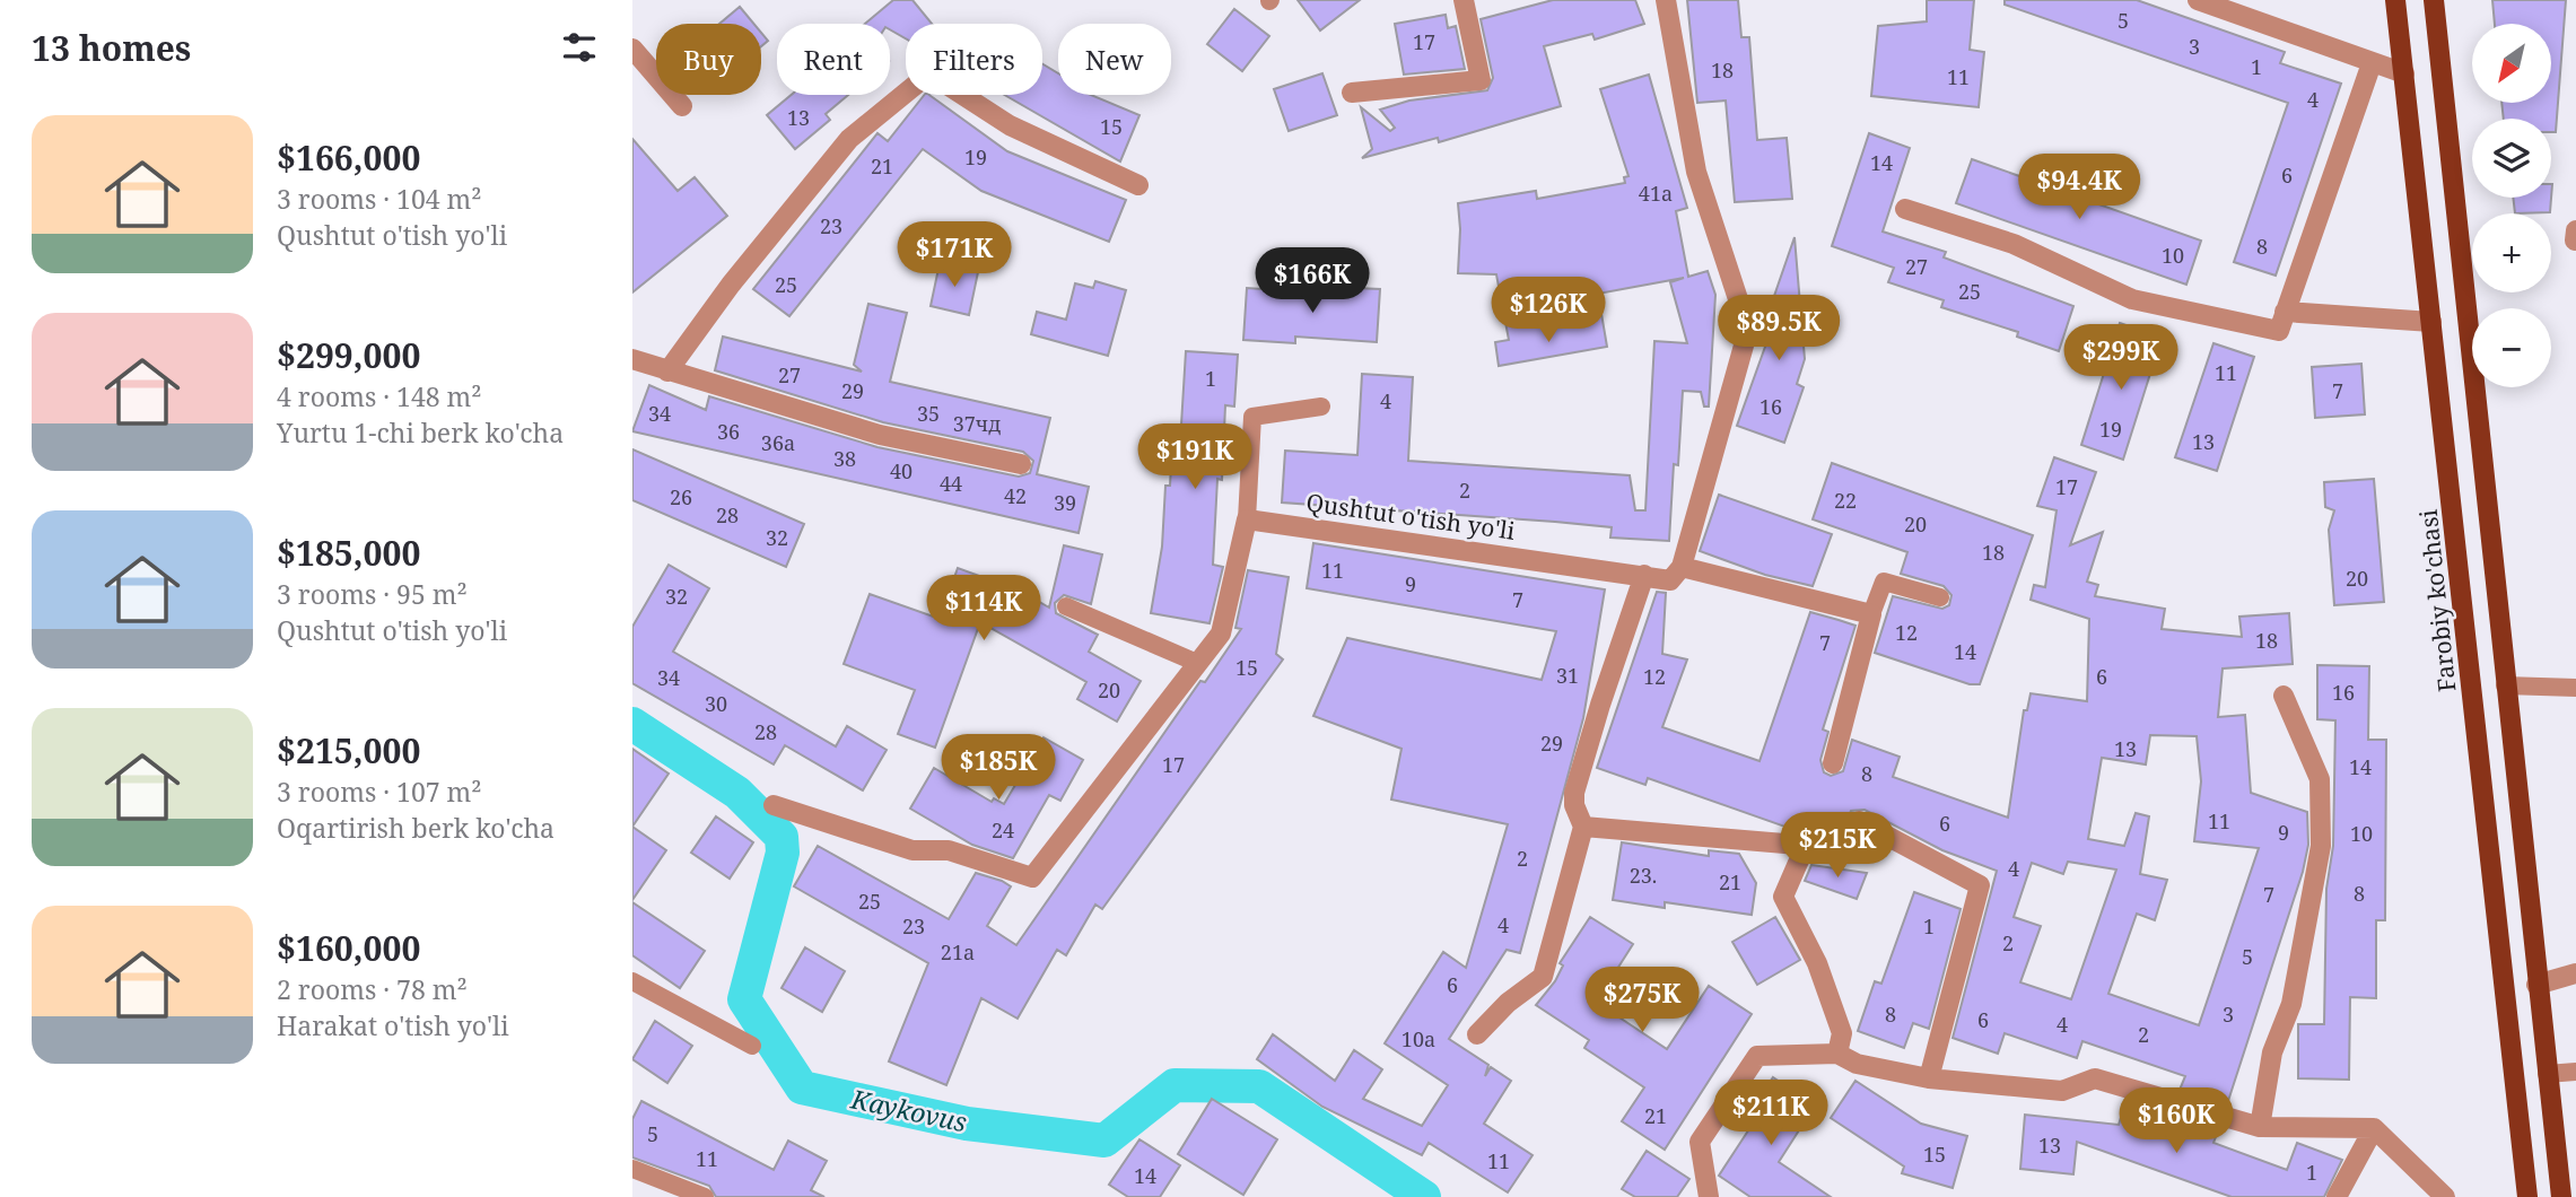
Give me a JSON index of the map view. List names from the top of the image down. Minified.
{"streets":{"main road":["Farobiy ko'chasi"],"street":["Qushtut o'tish yo'li"]},"water":["Kaykovus"],"house_numbers":["5","17","3","1","18","11","4","13","15","19","14","21","6","41a","23","8","10","27","25","25","11","27","1","29","7","4","16","34","35","37чд","19","36","13","36a","38","40","44","17","2","42","26","22","39","28","20","32","18","11","20","9","32","7","12","18","7","14","15","31","12","6","34","20","16","30","28","29","13","17","14","8","11","6","24","9","10","2","4","23.","21","8","7","25","4","23","1","2","21a","5","6","8","3","6","4","2","10a","21","5","13","15","11","11","1","14"],"north":"bottom left","page":{"heading":"13 homes","map_buttons":["+","−"],"chip":["Buy","Rent","Filters","New"],"list":[{"name":"$166,000","note":"3 rooms · 104 m² · Qushtut o'tish yo'li"},{"name":"$299,000","note":"4 rooms · 148 m² · Yurtu 1-chi berk ko'cha"},{"name":"$185,000","note":"3 rooms · 95 m² · Qushtut o'tish yo'li"},{"name":"$215,000","note":"3 rooms · 107 m² · Oqartirish berk ko'cha"},{"name":"$160,000","note":"2 rooms · 78 m² · Harakat o'tish yo'li"}],"price":["$94.4K","$171K","$166K","$126K","$89.5K","$299K","$191K","$114K","$185K","$215K","$275K","$211K","$160K"]}}
